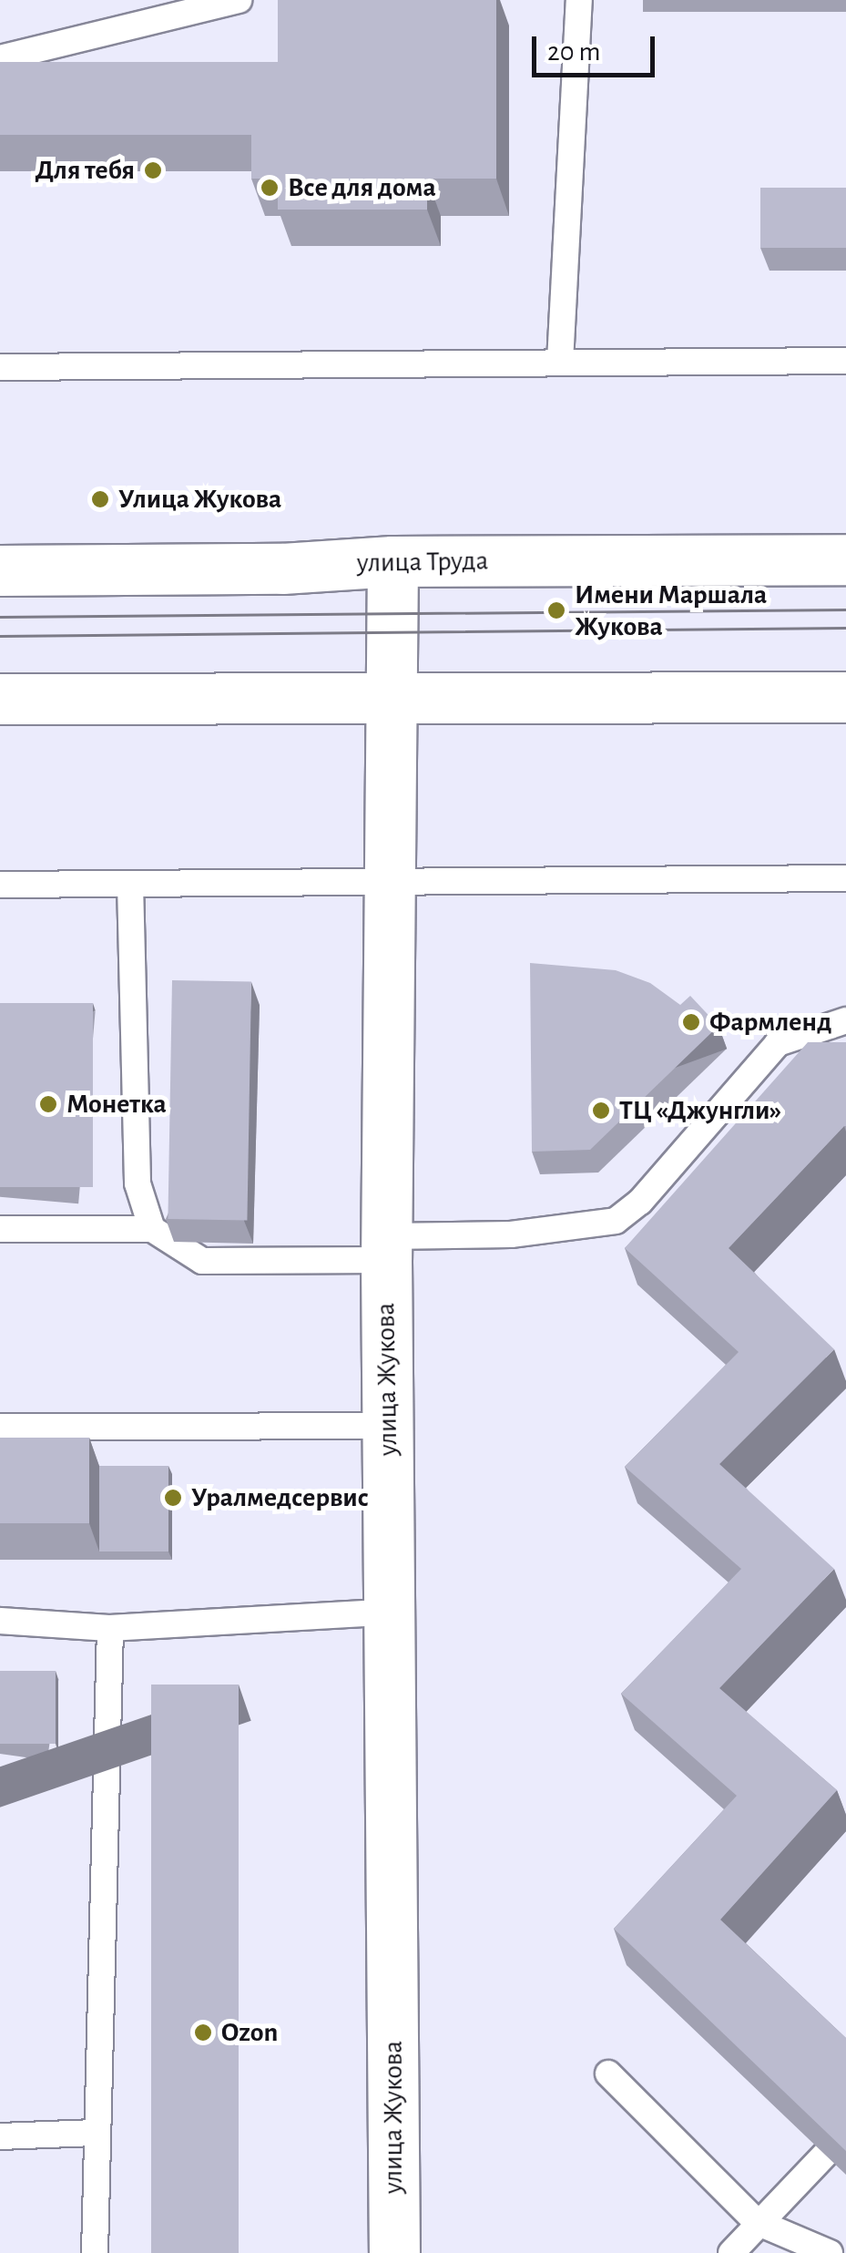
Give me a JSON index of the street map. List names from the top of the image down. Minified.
{"streets":{"main road":["улица Труда","улица Жукова"]},"crossings":[["улица Труда","улица Жукова"]],"places":["Для тебя","Все для дома","Улица Жукова","Имени Маршала Жукова","Фармленд","Монетка","ТЦ «Джунгли»","Уралмедсервис","Ozon"],"scale_bar":"20 m"}
